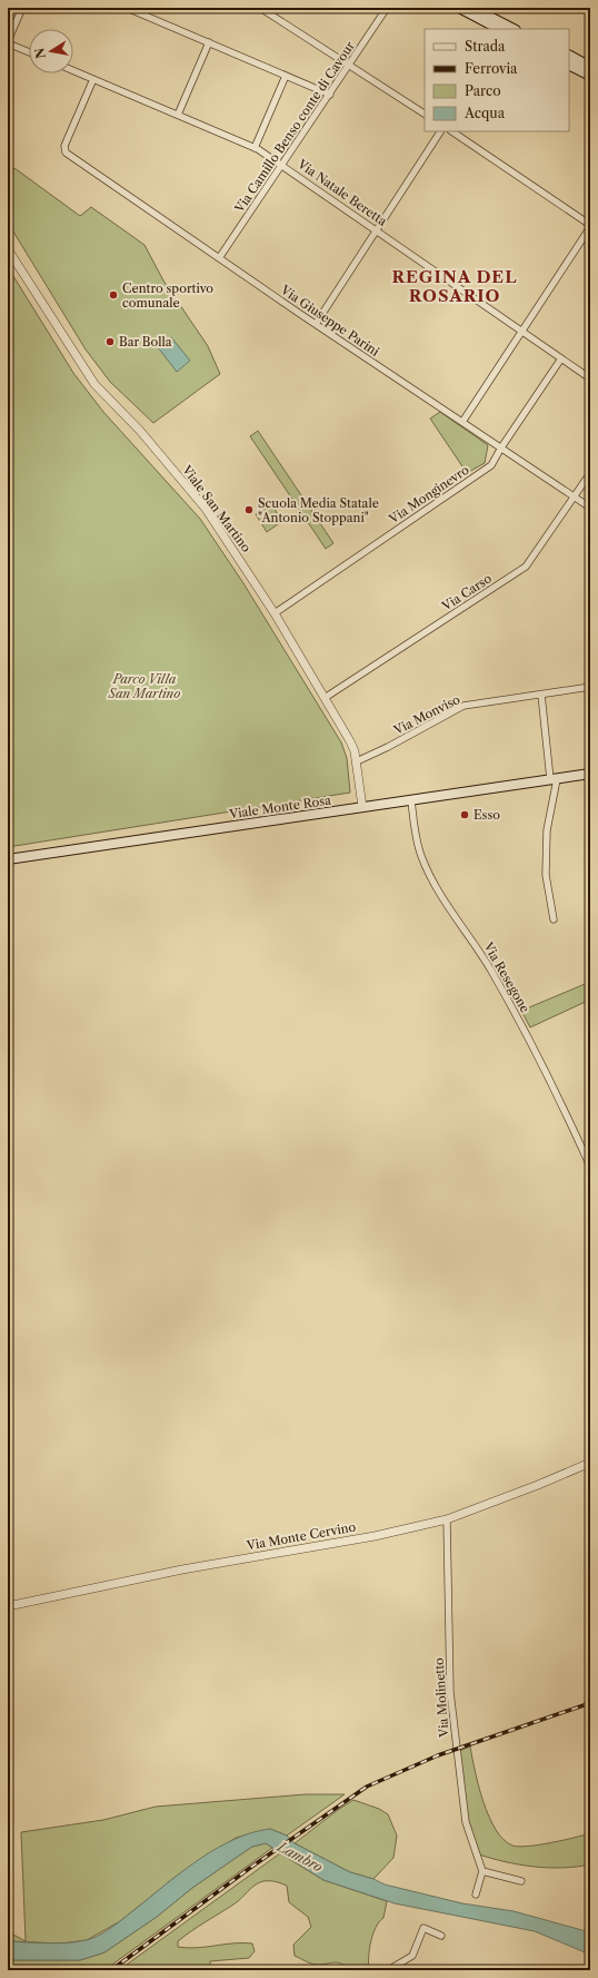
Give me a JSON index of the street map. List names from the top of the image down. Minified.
{"streets":{"main road":["Viale Monte Rosa"],"street":["Via Camillo Benso conte di Cavour","Via Natale Beretta","Via Giuseppe Parini","Via Monginevro","Viale San Martino","Via Carso","Via Monviso","Via Resegone","Via Monte Cervino","Via Molinetto"]},"crossings":[["Via Camillo Benso conte di Cavour","Via Natale Beretta"],["Via Camillo Benso conte di Cavour","Via Giuseppe Parini"],["Via Natale Beretta","Via Giuseppe Parini"],["Via Natale Beretta","Via Monginevro"],["Via Giuseppe Parini","Via Monginevro"],["Via Giuseppe Parini","Via Carso"],["Via Monginevro","Viale San Martino"],["Viale San Martino","Via Carso"],["Viale San Martino","Via Monviso"],["Viale San Martino","Viale Monte Rosa"],["Viale Monte Rosa","Via Resegone"],["Via Monte Cervino","Via Molinetto"]],"districts":["REGINA DEL ROSARIO"],"water":["Lambro"],"parks":["Parco Villa San Martino"],"places":["Centro sportivo comunale","Bar Bolla","Scuola Media Statale \"Antonio Stoppani\"","Esso"],"legend":["Strada","Ferrovia","Parco","Acqua"],"north":"left"}
